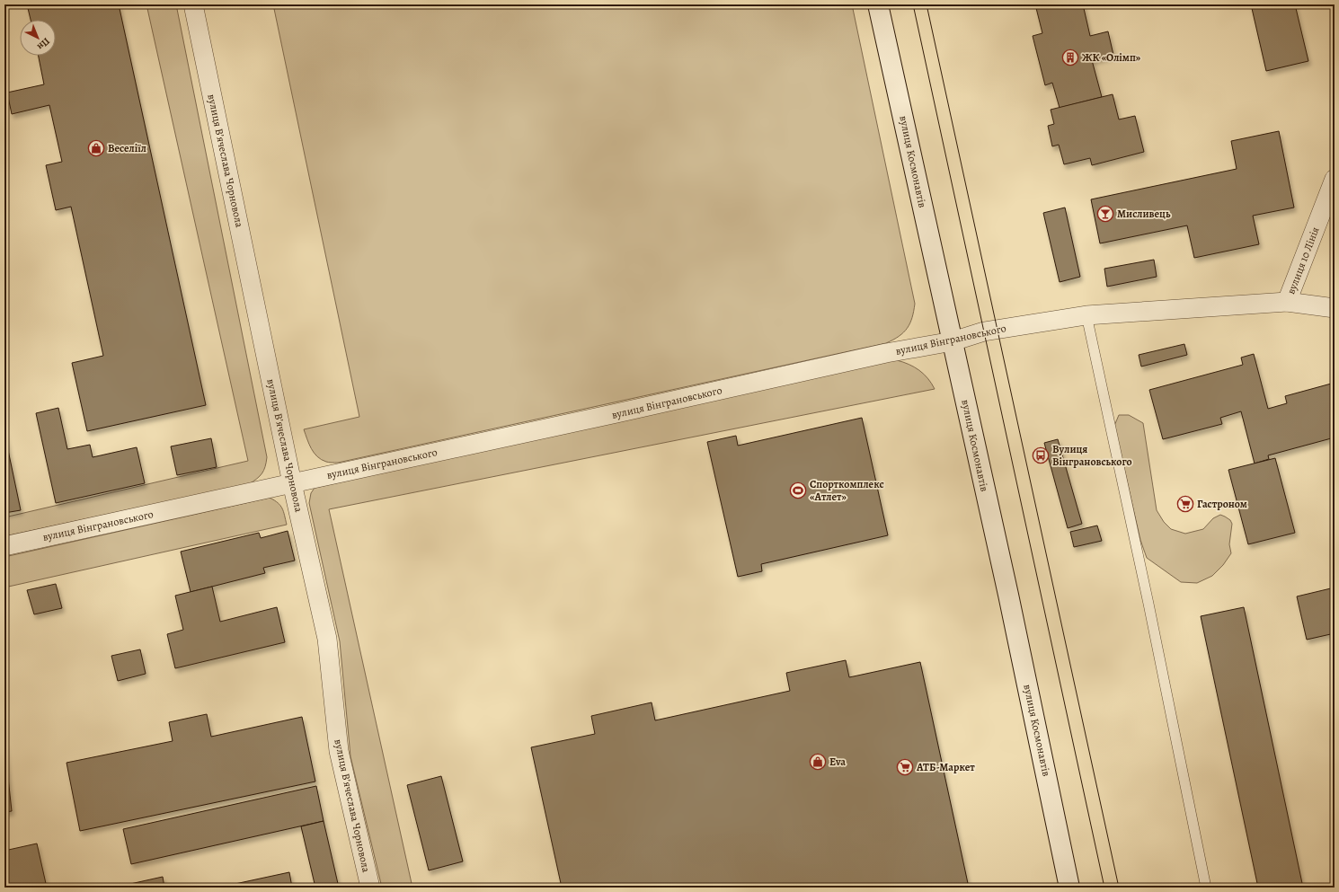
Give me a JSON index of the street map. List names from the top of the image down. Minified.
{"streets":{"main road":["вулиця Космонавтів"],"street":["вулиця Вʼячеслава Чорновола","вулиця 10 Лінія","вулиця Вінграновського"]},"crossings":[["вулиця Вʼячеслава Чорновола","вулиця Вінграновського"],["вулиця Космонавтів","вулиця Вінграновського"],["вулиця 10 Лінія","вулиця Вінграновського"]],"places":{"building":["ЖК «Олімп»"],"shop":["Веселіїл","Eva"],"bar":["Мисливець"],"bus stop":["Вулиця Вінграновського"],"sports":["Спорткомплекс «Атлет»"],"supermarket":["Гастроном","АТБ-Маркет"]},"north":"bottom right"}
